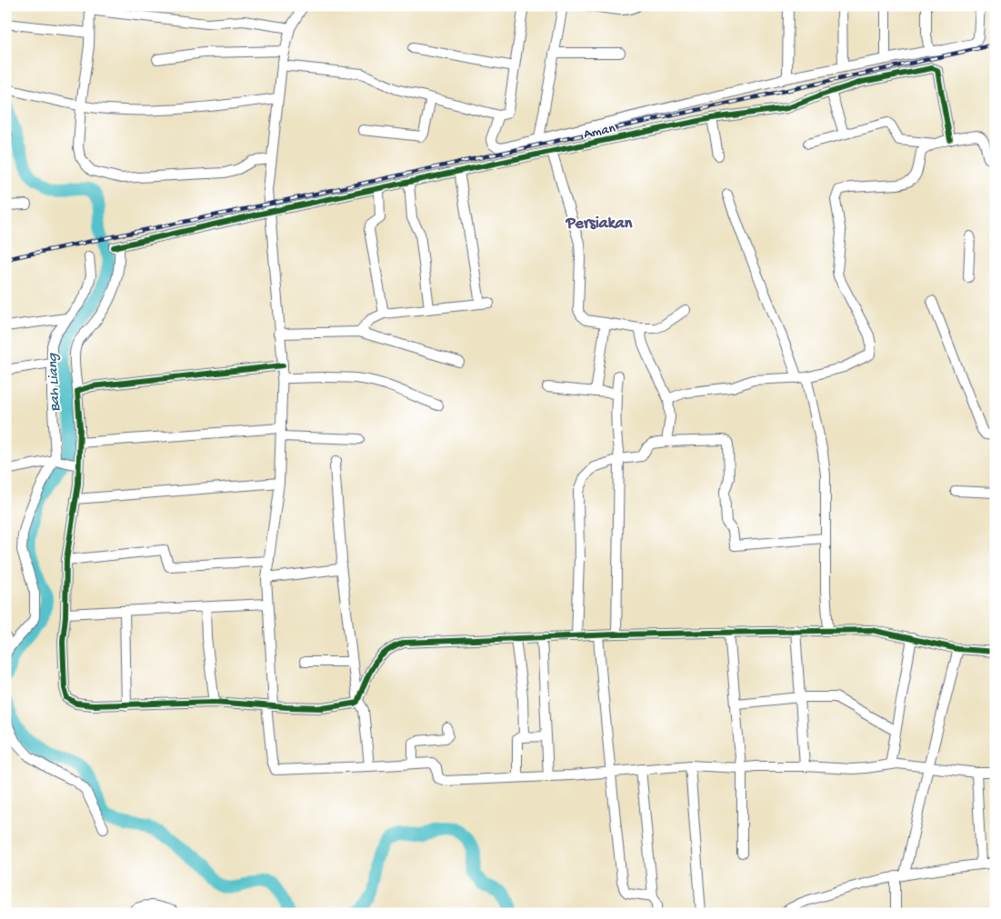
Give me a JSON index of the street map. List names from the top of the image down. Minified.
{"streets":{"street":["Aman"]},"districts":["Persiakan"],"water":["Bah Liang"]}
